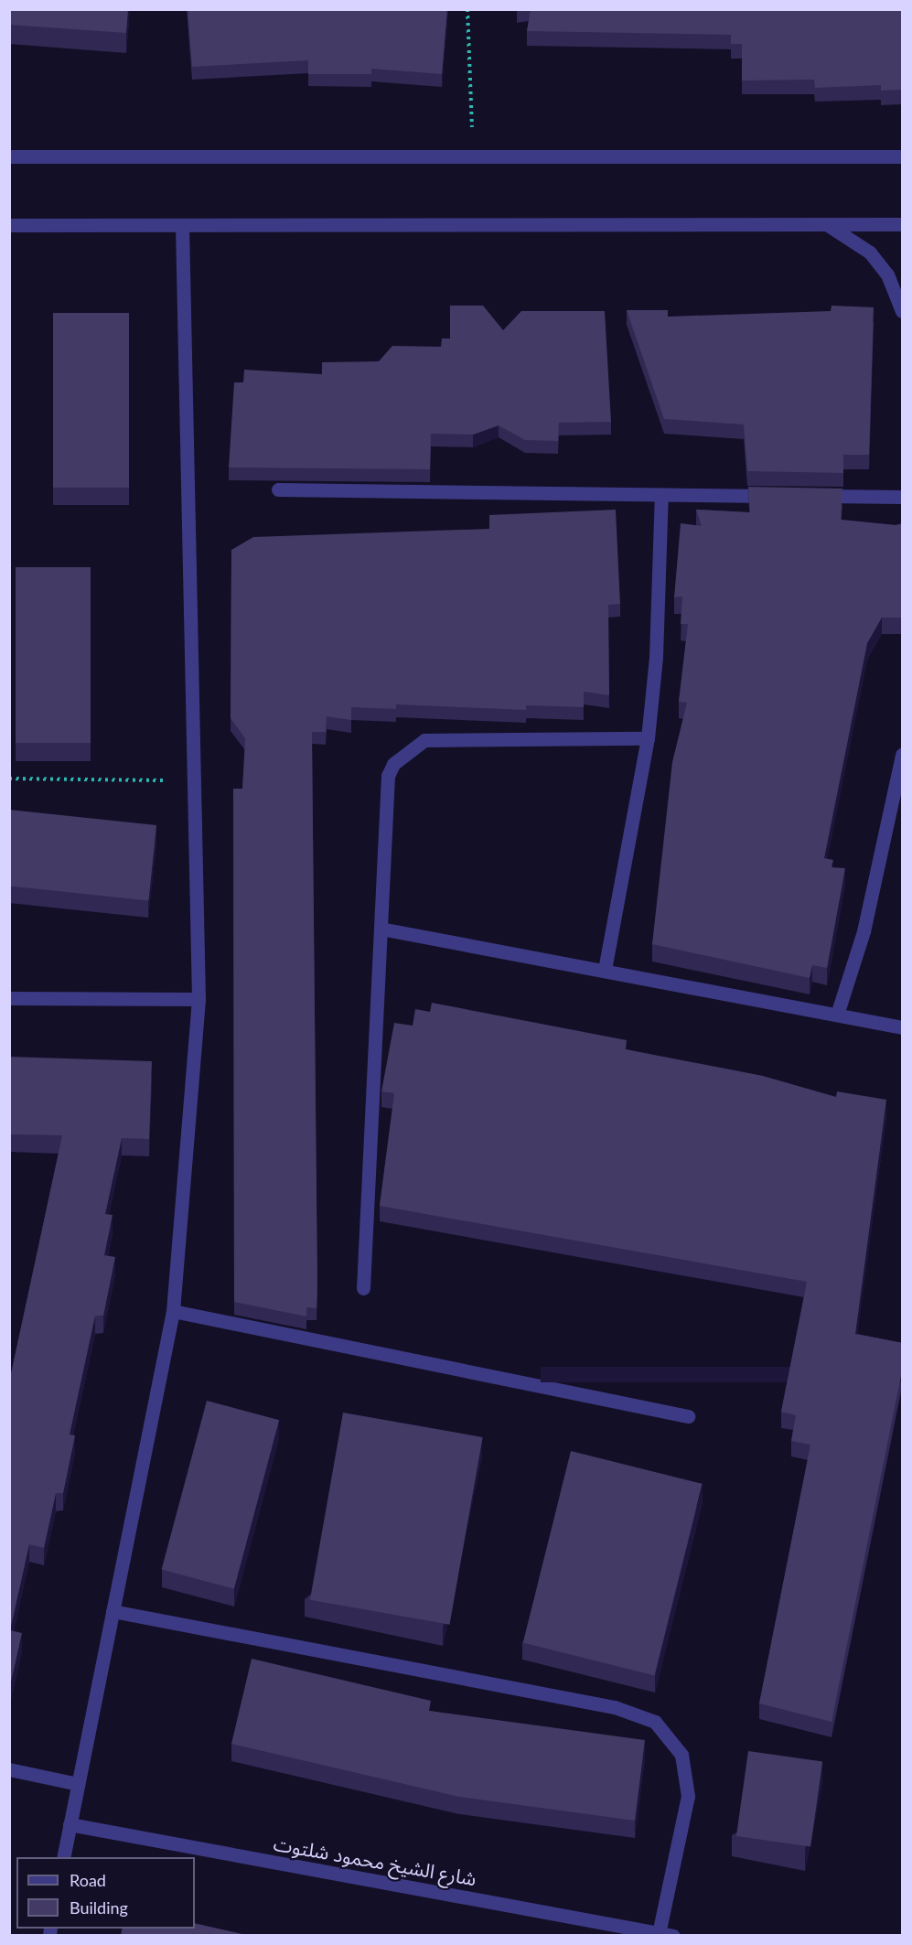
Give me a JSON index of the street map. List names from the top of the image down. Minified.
{"streets":{"street":["شارع الشيخ محمود شلتوت"]},"legend":["Road","Building"]}
